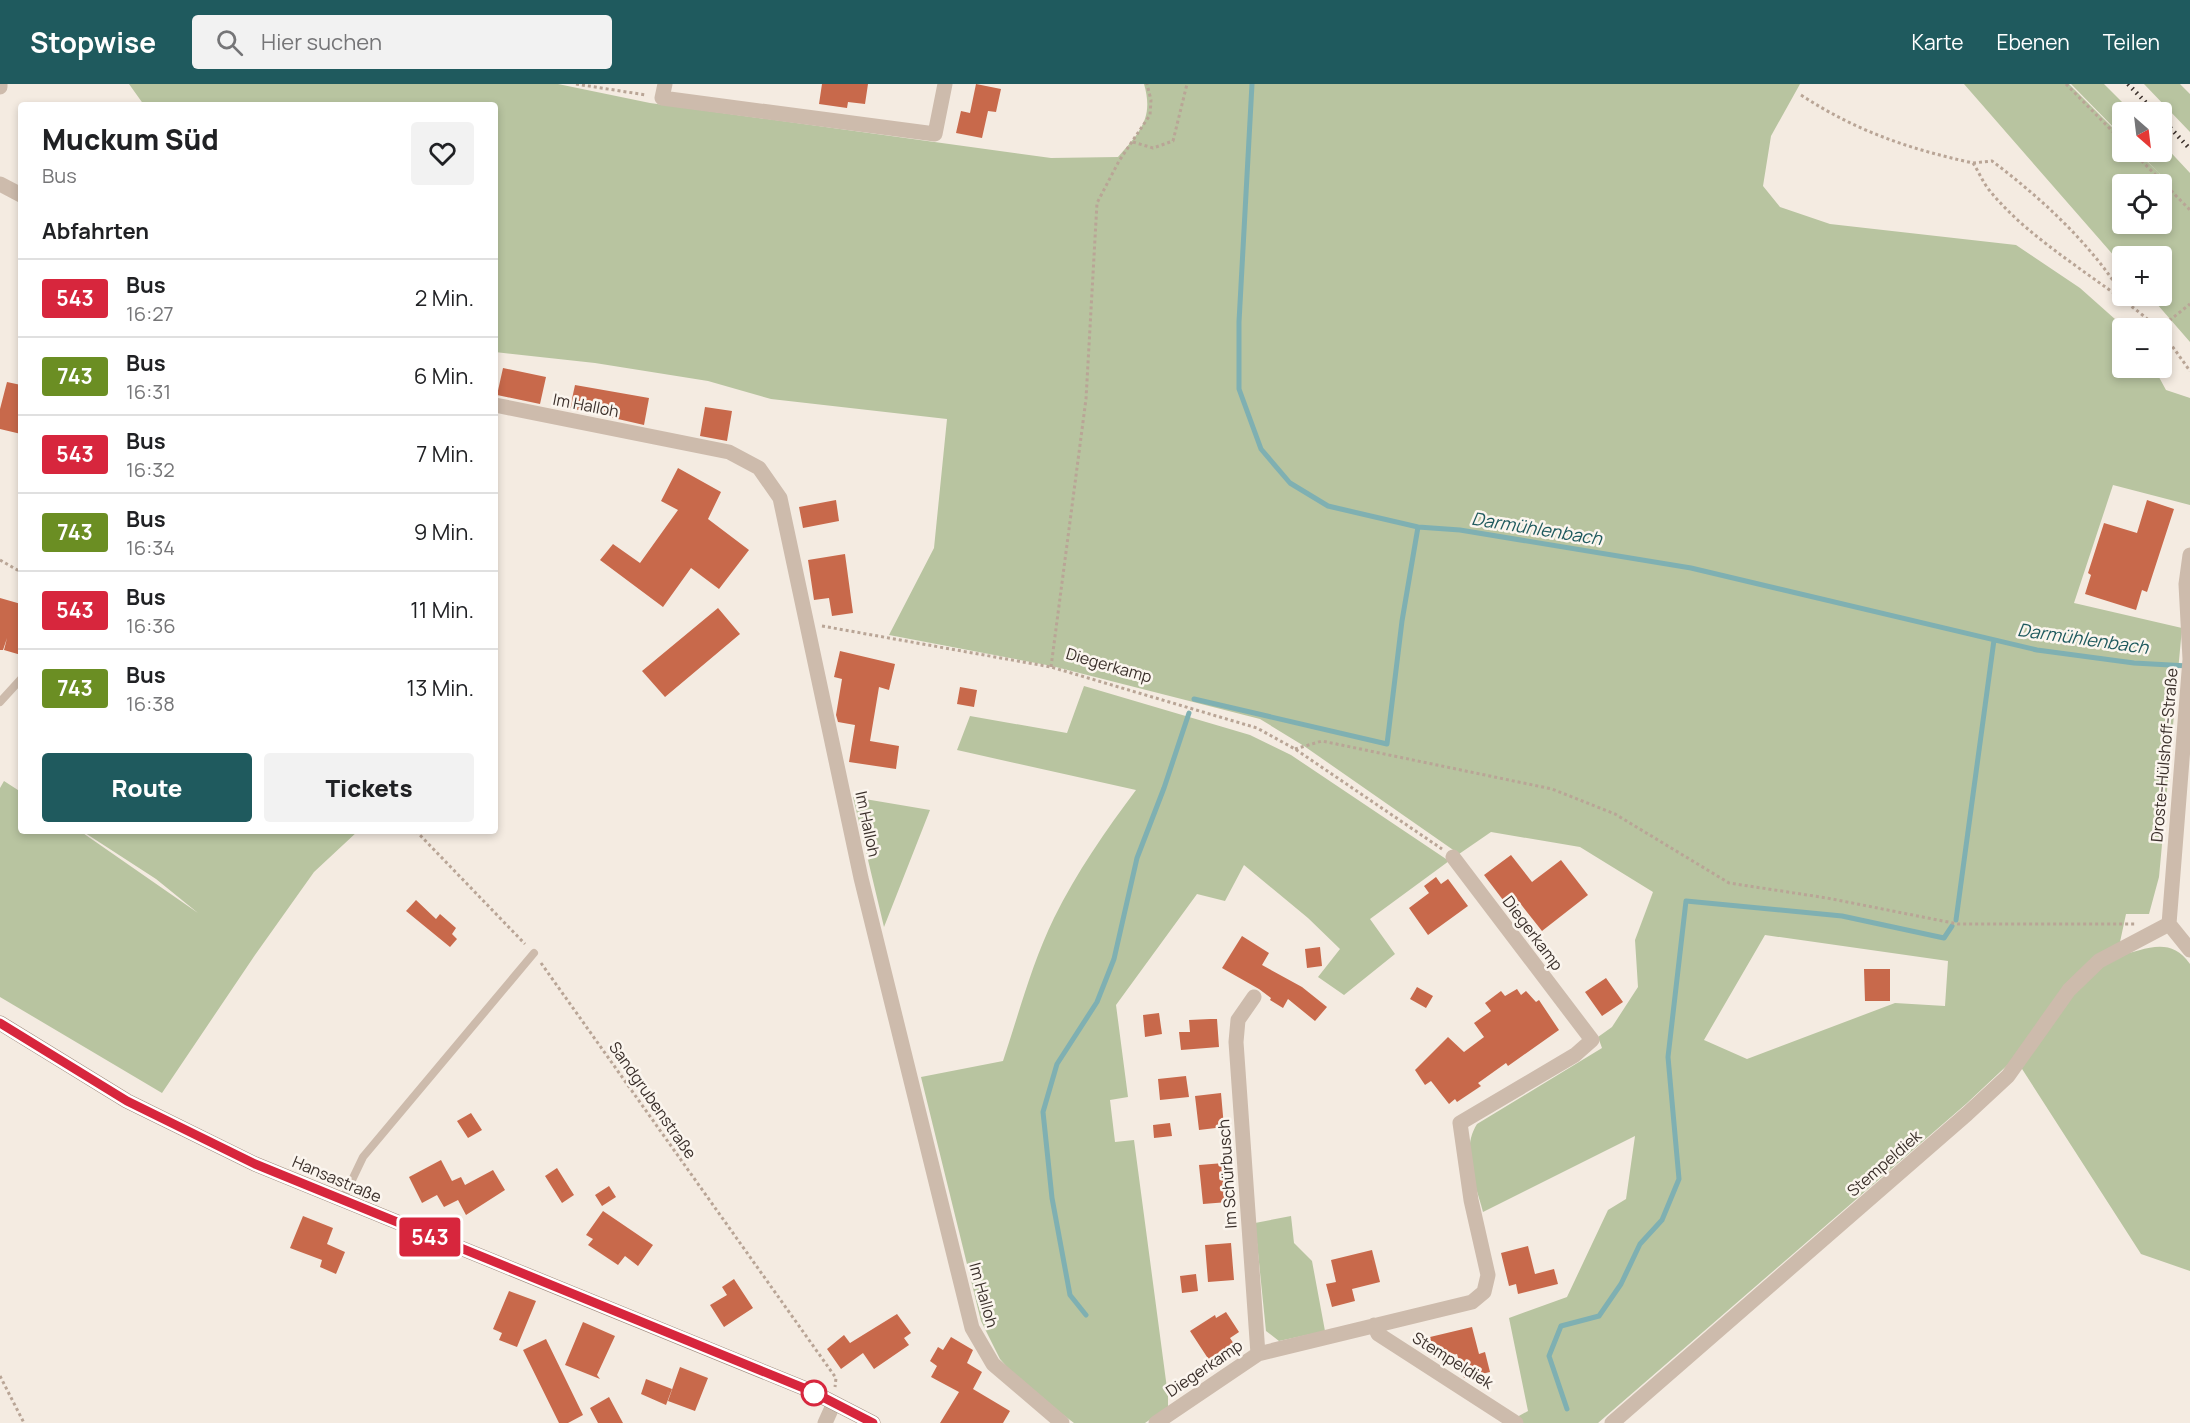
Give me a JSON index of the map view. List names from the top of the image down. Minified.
{"streets":{"main road":["Hansastraße"],"street":["Im Halloh","Diegerkamp","Droste-Hülshoff-Straße","Stempeldiek","Im Schürbusch"],"path":["Sandgrubenstraße"]},"crossings":[["Im Halloh","Diegerkamp"],["Diegerkamp","Stempeldiek"],["Diegerkamp","Im Schürbusch"],["Droste-Hülshoff-Straße","Stempeldiek"],["Sandgrubenstraße","Hansastraße"]],"water":["Darmühlenbach"],"lines":["bus line 543"],"north":"bottom right","page":{"header":"Stopwise","search":"Hier suchen","nav":["Karte","Ebenen","Teilen"],"on_map":"543","map_buttons":["+","−"],"heading":[["Muckum Süd","Bus"],"Abfahrten"],"list":[{"mark":"543","name":"Bus","note":"16:27","value":"2 Min."},{"mark":"743","name":"Bus","note":"16:31","value":"6 Min."},{"mark":"543","name":"Bus","note":"16:32","value":"7 Min."},{"mark":"743","name":"Bus","note":"16:34","value":"9 Min."},{"mark":"543","name":"Bus","note":"16:36","value":"11 Min."},{"mark":"743","name":"Bus","note":"16:38","value":"13 Min."}],"buttons":["Route","Tickets"]}}
